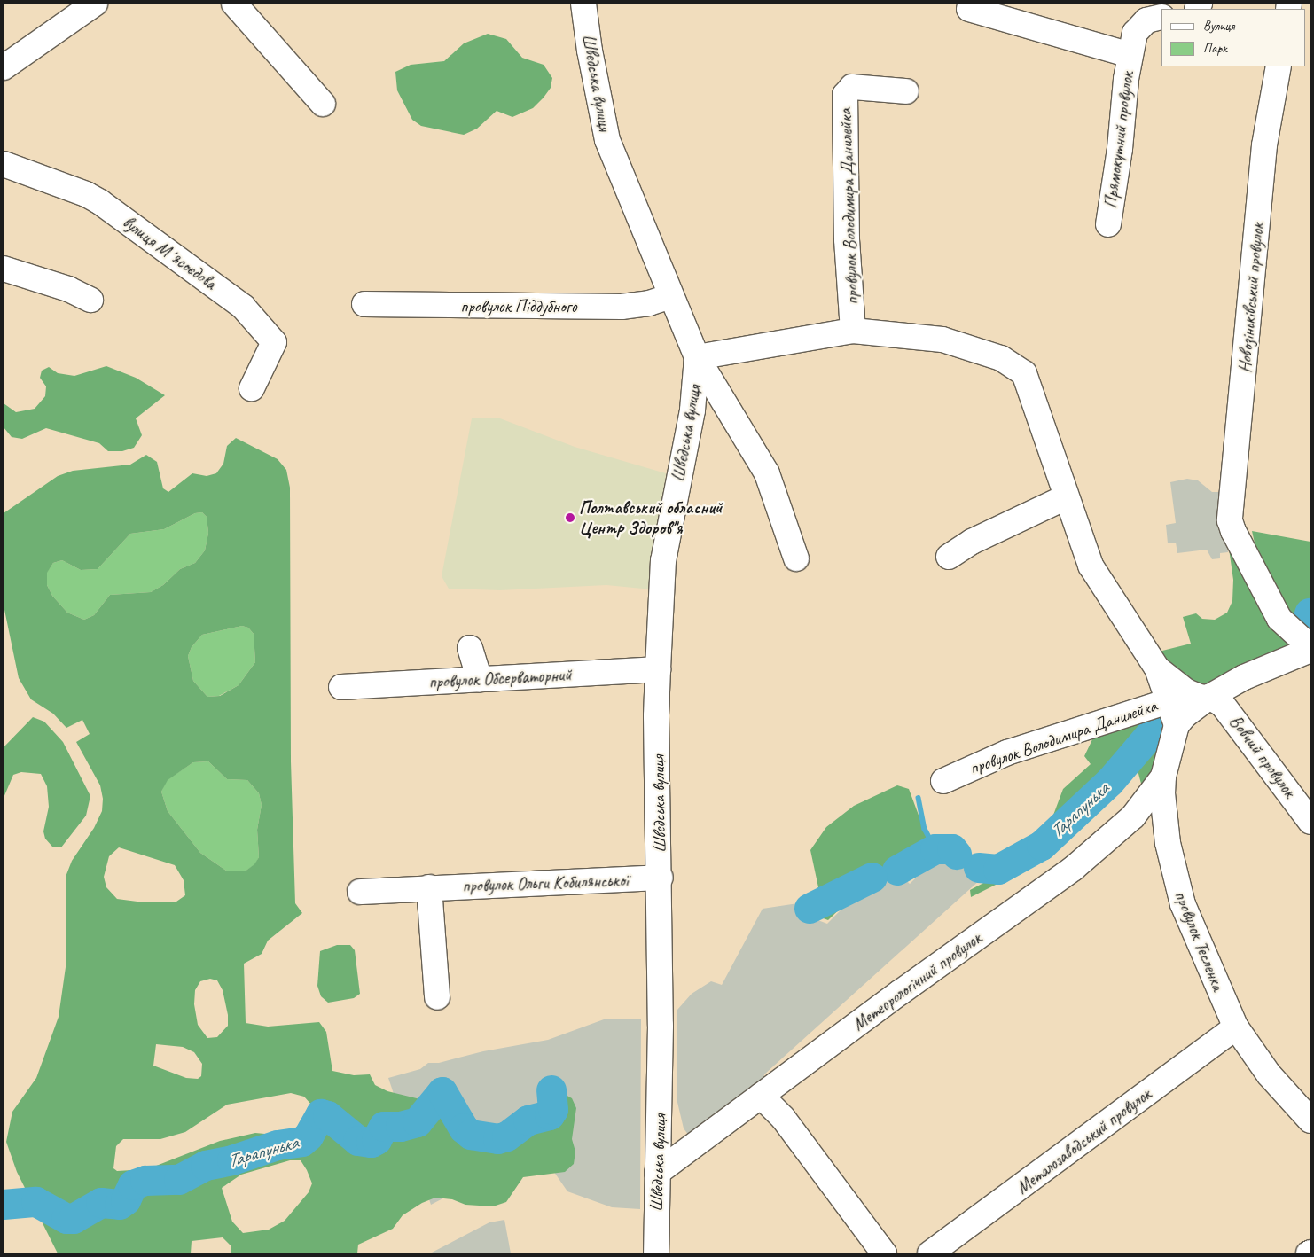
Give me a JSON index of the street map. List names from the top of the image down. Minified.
{"streets":{"street":["Шведська вулиця","Прямокутний провулок","провулок Володимира Данилейка","вулиця Мʼясоєдова","Новозіньківський провулок","провулок Піддубного","провулок Обсерваторний","Вовчий провулок","провулок Ольги Кобилянської","провулок Тесленка","Метеорологічний провулок","Металозаводський провулок"]},"crossings":[["Шведська вулиця","провулок Володимира Данилейка"],["Шведська вулиця","провулок Піддубного"],["Шведська вулиця","провулок Обсерваторний"],["Шведська вулиця","провулок Ольги Кобилянської"],["Шведська вулиця","Метеорологічний провулок"],["провулок Тесленка","Метеорологічний провулок"],["провулок Тесленка","Металозаводський провулок"]],"water":["Тарапунька"],"places":["Полтавський обласний Центр Здоров\"я"],"legend":["Вулиця","Парк"]}
